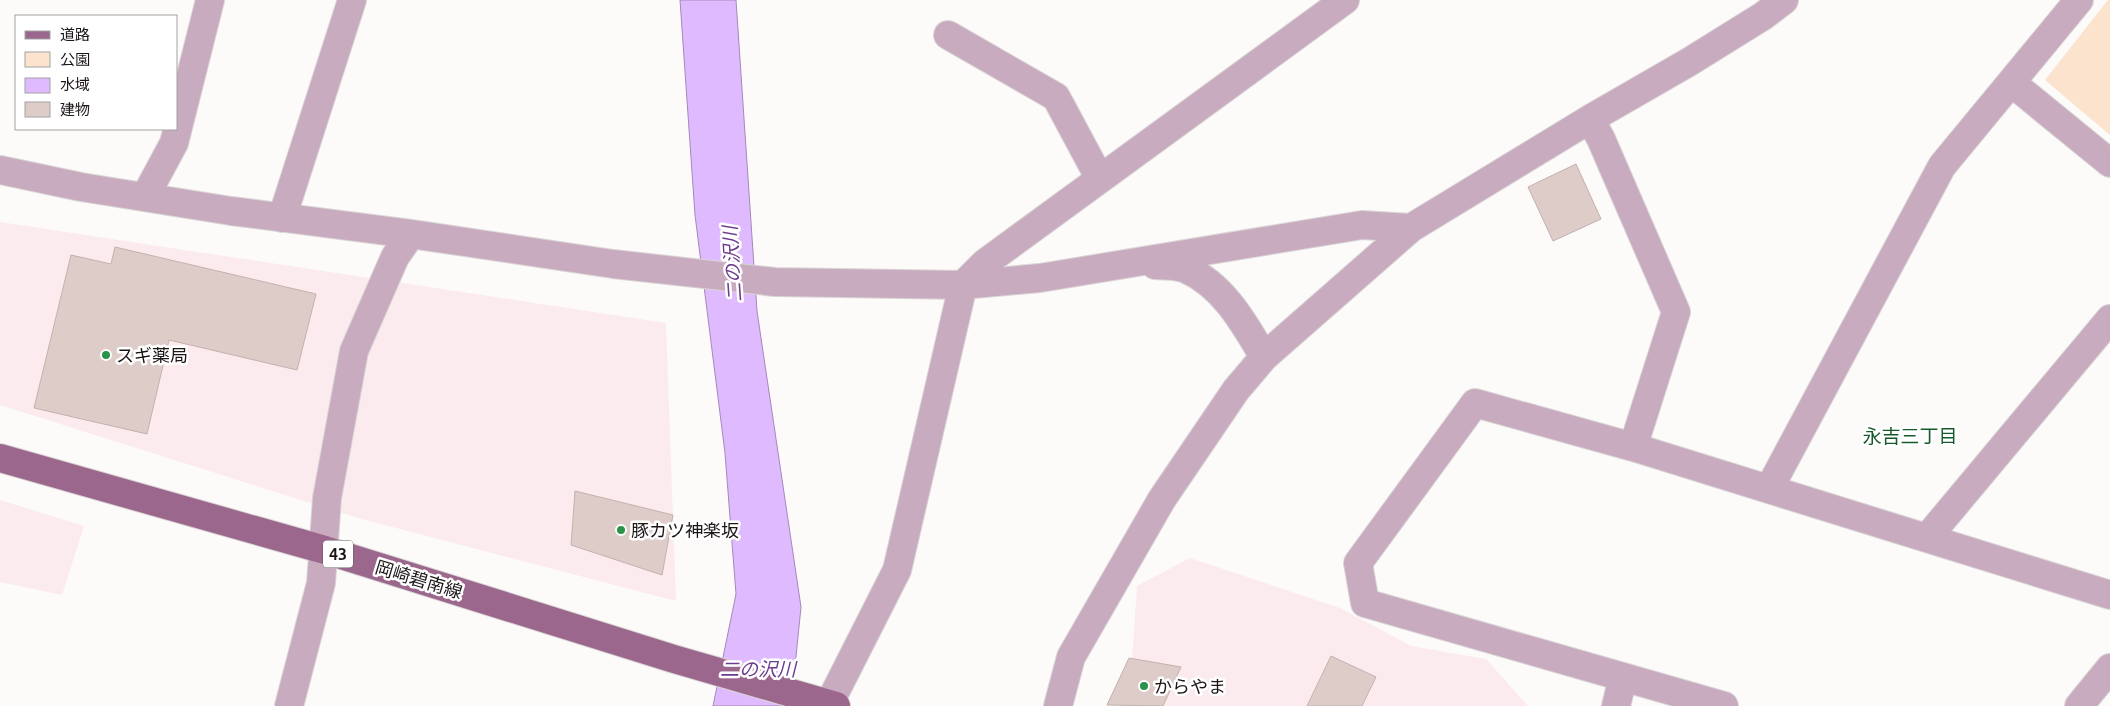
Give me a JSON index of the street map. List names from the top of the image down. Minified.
{"streets":{"main road":["43","岡崎碧南線"]},"districts":["永吉三丁目"],"water":["二の沢川"],"places":["スギ薬局","豚カツ神楽坂","からやま"],"legend":["道路","公園","水域","建物"]}
